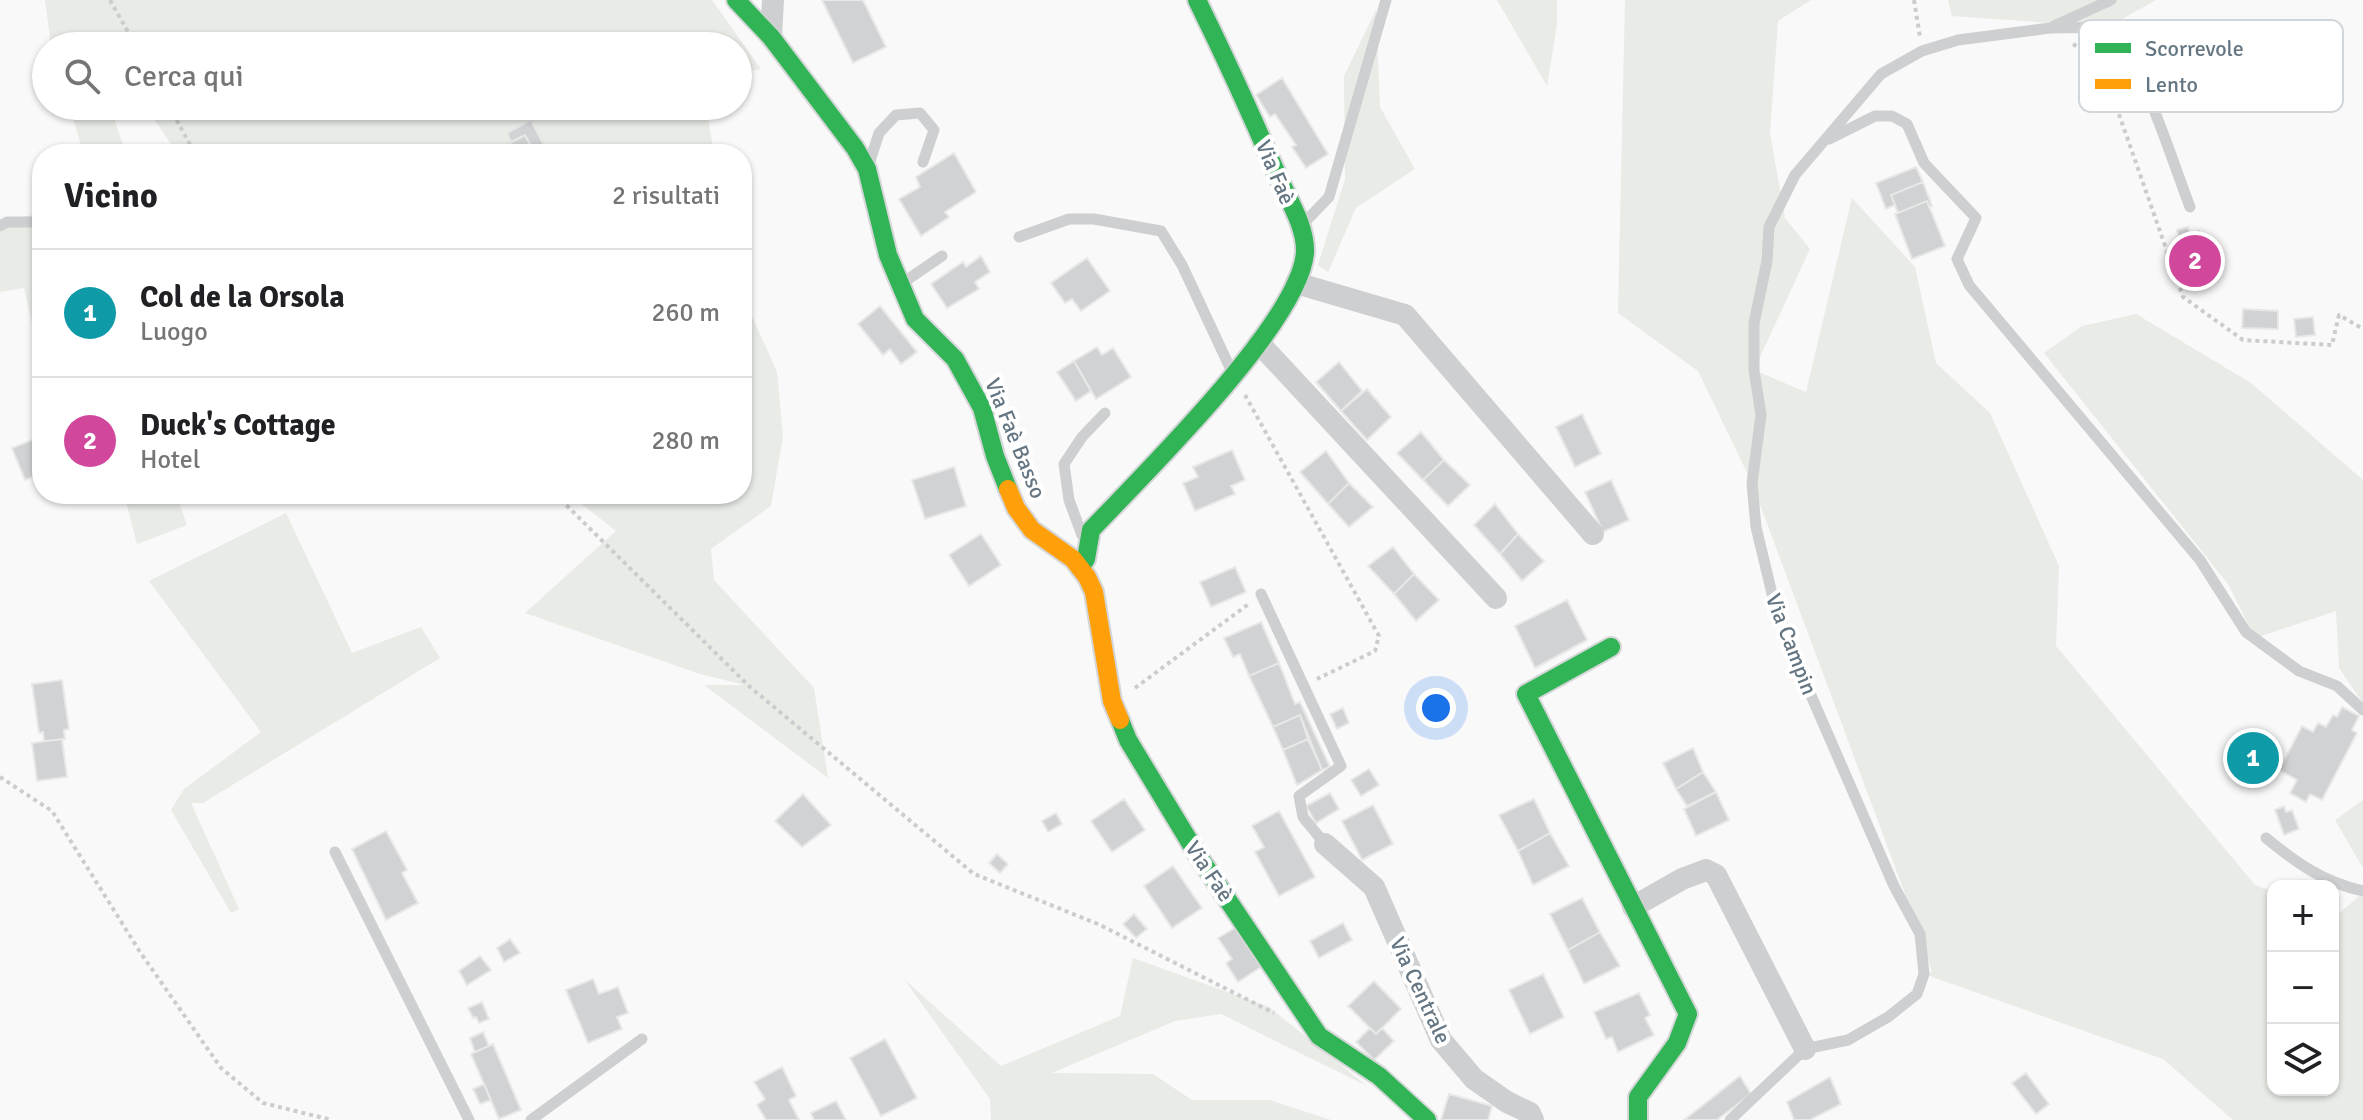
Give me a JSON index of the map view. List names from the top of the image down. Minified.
{"streets":{"street":["Via Faè","Via Faè Basso","Via Centrale"],"lane":["Via Campin"]},"crossings":[["Via Faè","Via Faè Basso"]],"legend":["Scorrevole","Lento"],"page":{"search":"Cerca qui","heading":["Vicino","2 risultati"],"pins":["2","1"],"list":[{"mark":"1","name":"Col de la Orsola","note":"Luogo","value":"260 m"},{"mark":"2","name":"Duck's Cottage","note":"Hotel","value":"280 m"}],"map_buttons":["+","−"]}}
